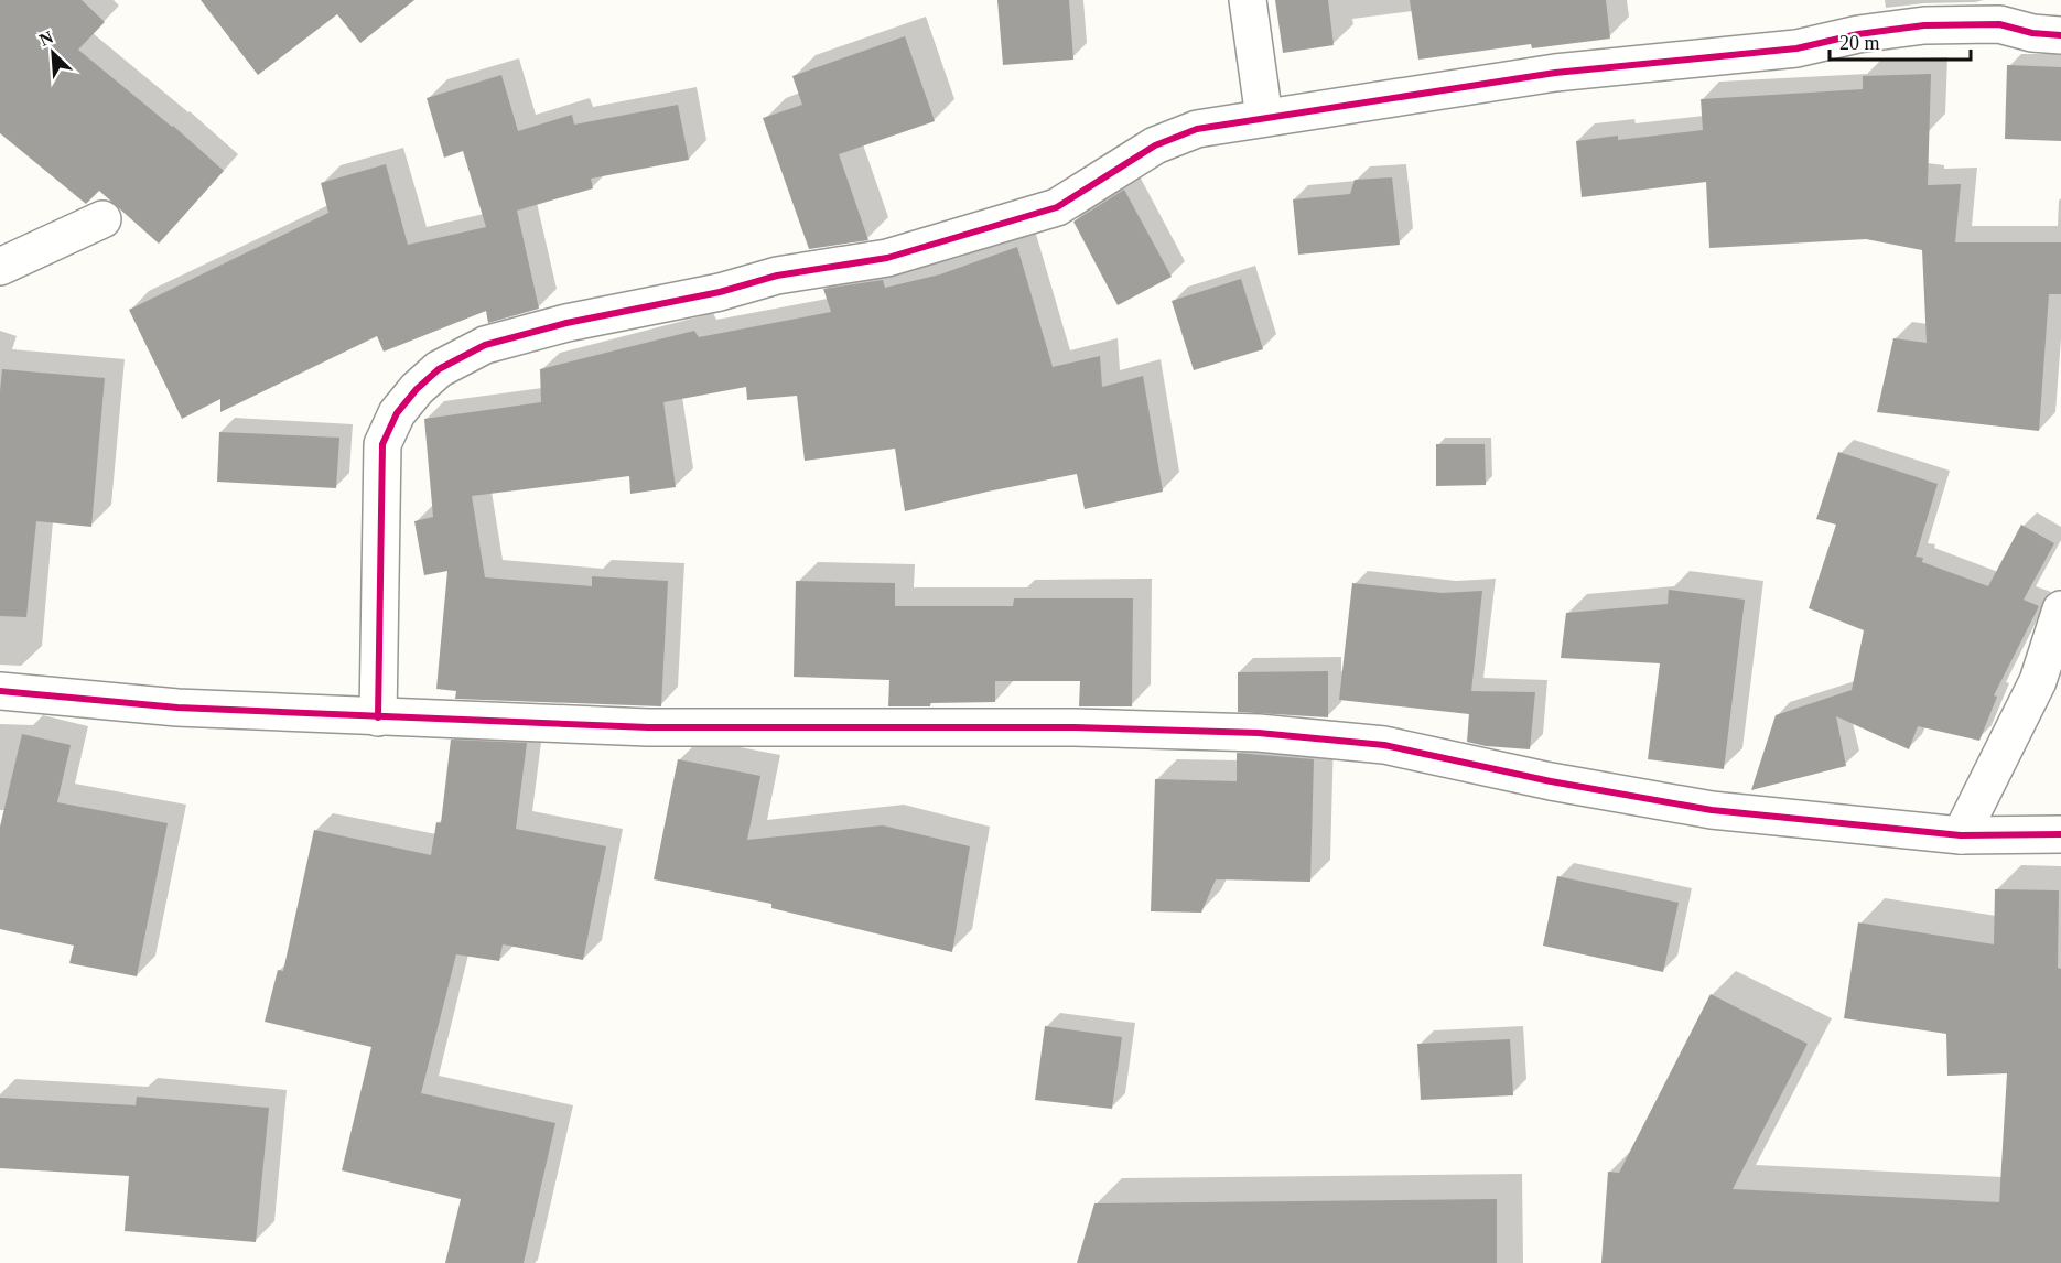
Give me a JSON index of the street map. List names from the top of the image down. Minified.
{"scale_bar":"20 m","north":"top left"}
